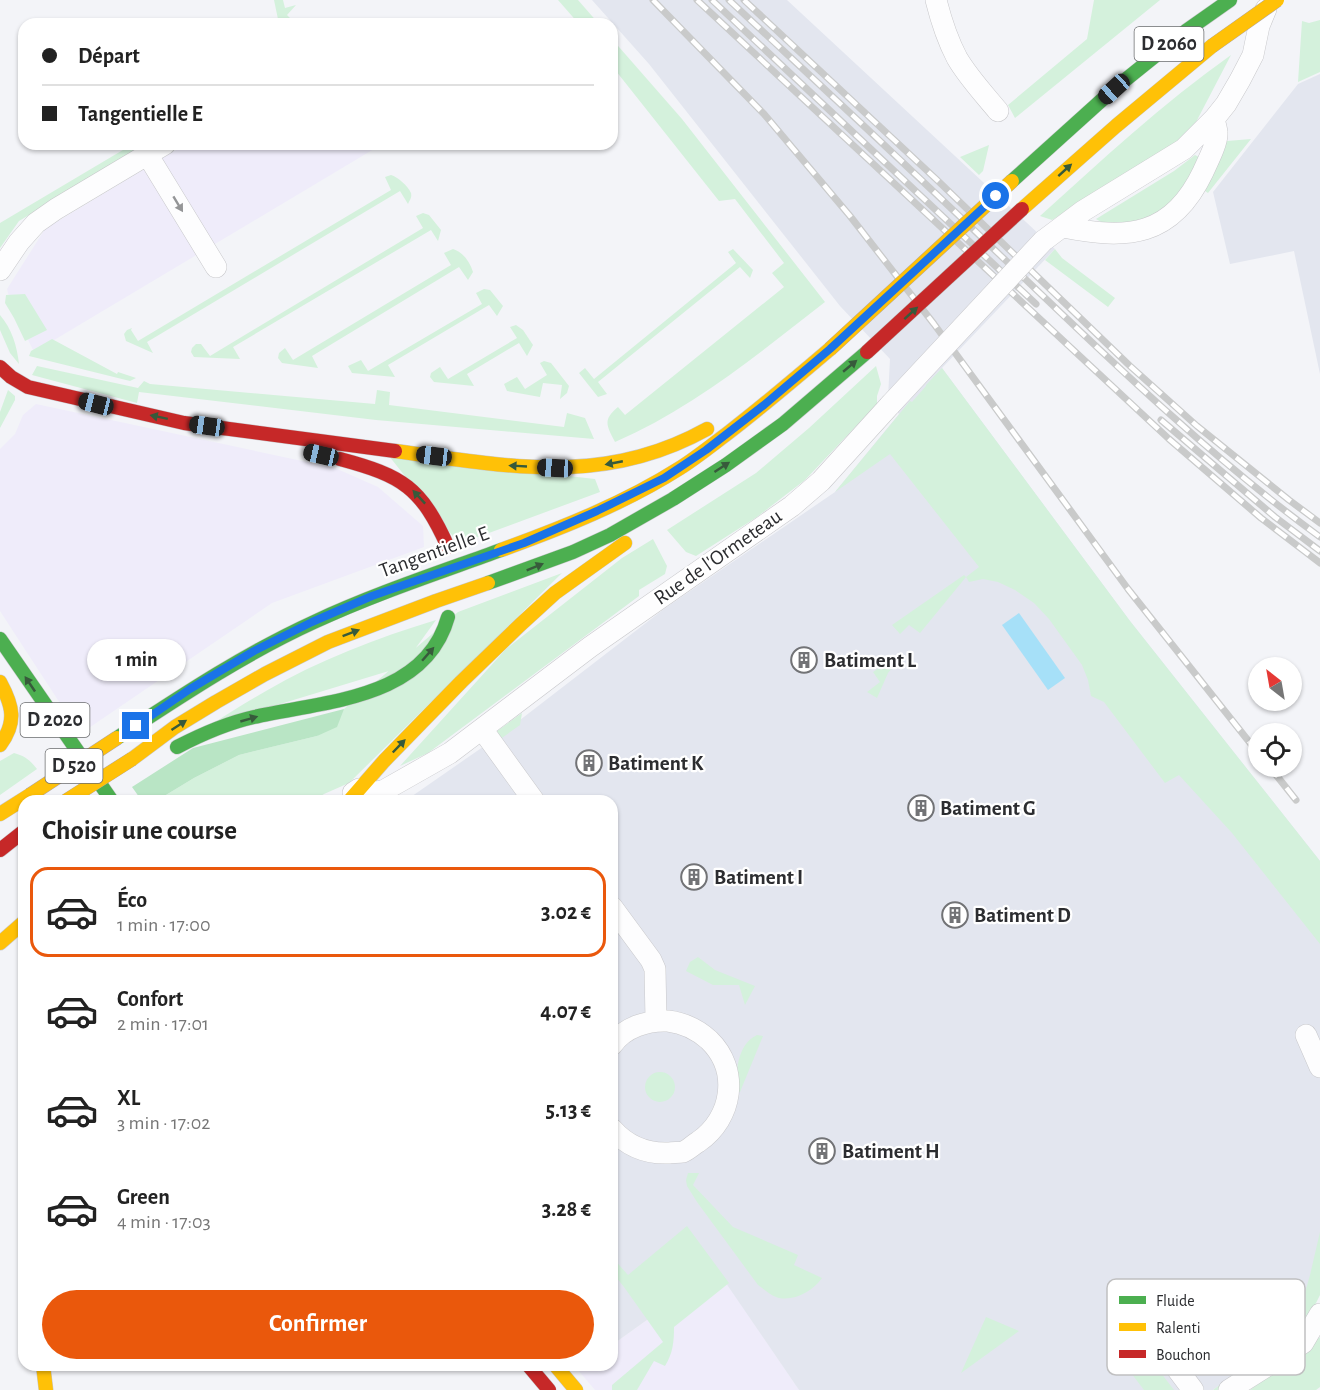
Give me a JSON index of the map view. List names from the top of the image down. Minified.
{"streets":{"main road":["D 2060","Tangentielle E","D 2020","D 520"],"street":["Rue de l'Ormeteau"]},"crossings":[["D 2060","Tangentielle E"],["D 2060","D 520"]],"places":{"building":["Batiment L","Batiment K","Batiment G","Batiment I","Batiment D","Batiment H"]},"legend":["Fluide","Ralenti","Bouchon"],"north":"top left","page":{"banner":["Départ","Tangentielle E"],"bubble":"1 min","heading":"Choisir une course","list":[{"name":"Éco","note":"1 min · 17:00","value":"3.02 €"},{"name":"Confort","note":"2 min · 17:01","value":"4.07 €"},{"name":"XL","note":"3 min · 17:02","value":"5.13 €"},{"name":"Green","note":"4 min · 17:03","value":"3.28 €"}],"buttons":"Confirmer"}}
